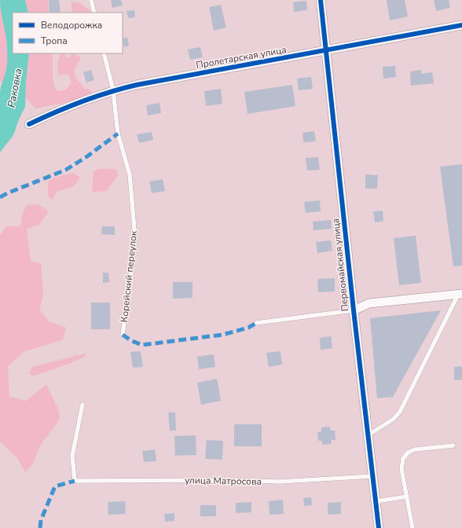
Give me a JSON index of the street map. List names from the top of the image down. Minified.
{"streets":{"street":["Пролетарская улица","Первомайская улица"],"lane":["Корейский переулок","улица Матросова"]},"crossings":[["Пролетарская улица","Первомайская улица"],["Пролетарская улица","Корейский переулок"],["Первомайская улица","улица Матросова"]],"water":["Раковка"],"legend":["Велодорожка","Тропа"]}
